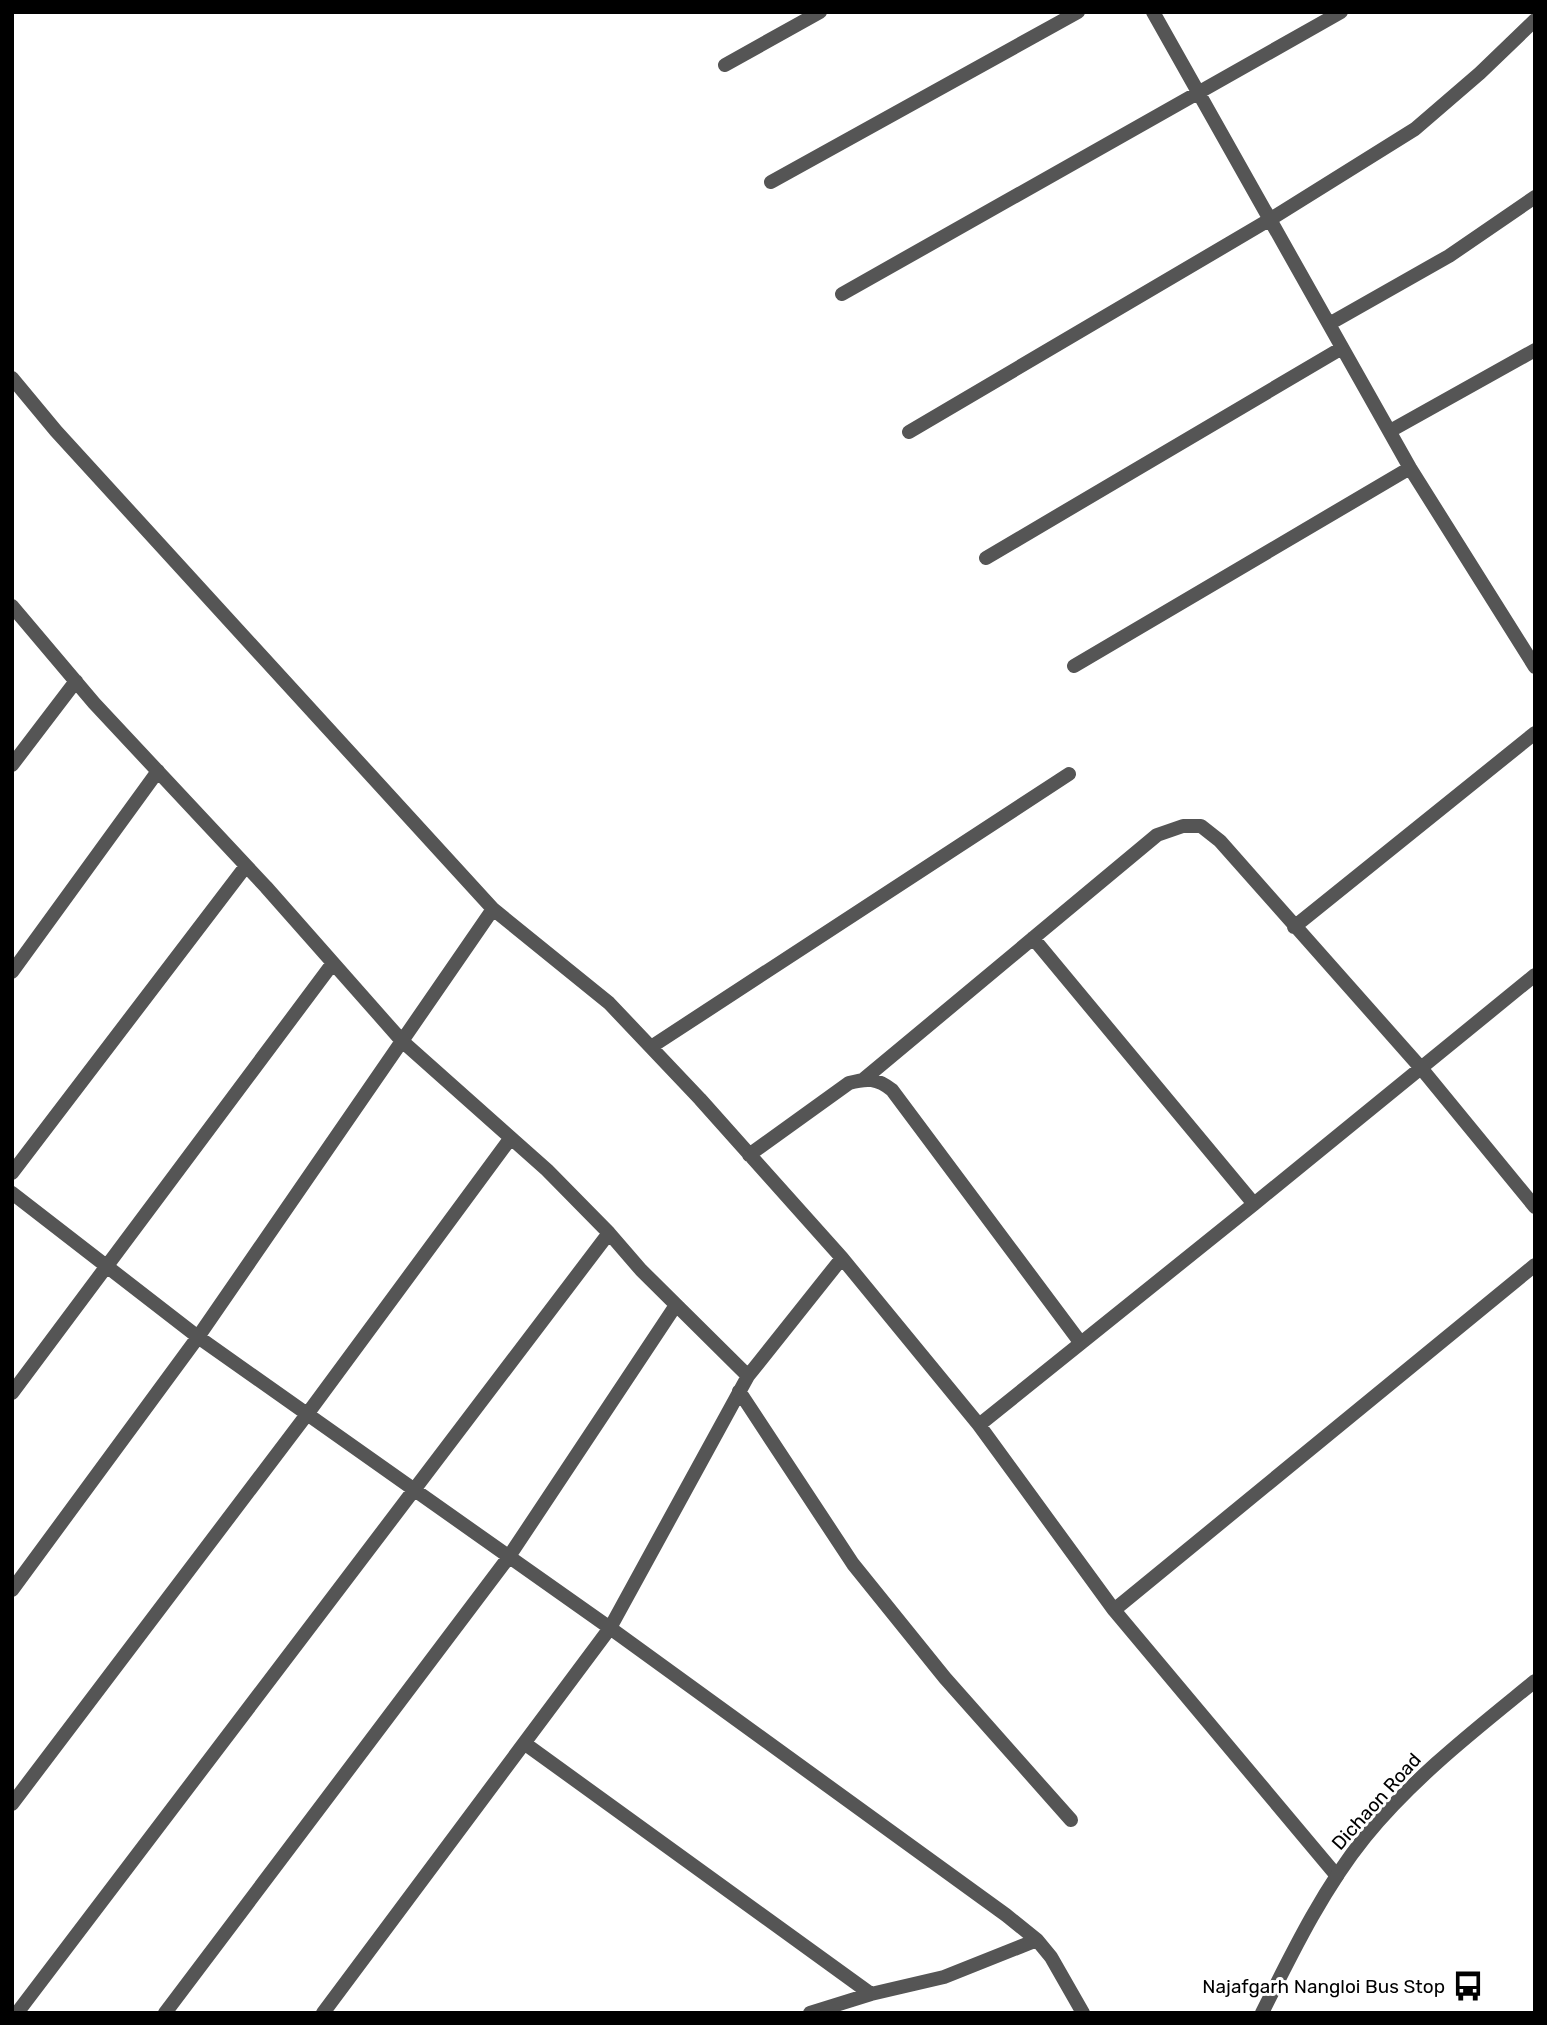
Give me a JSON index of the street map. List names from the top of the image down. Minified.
{"streets":{"street":["Dichaon Road"]},"places":{"bus stop":["Najafgarh Nangloi Bus Stop"]}}
